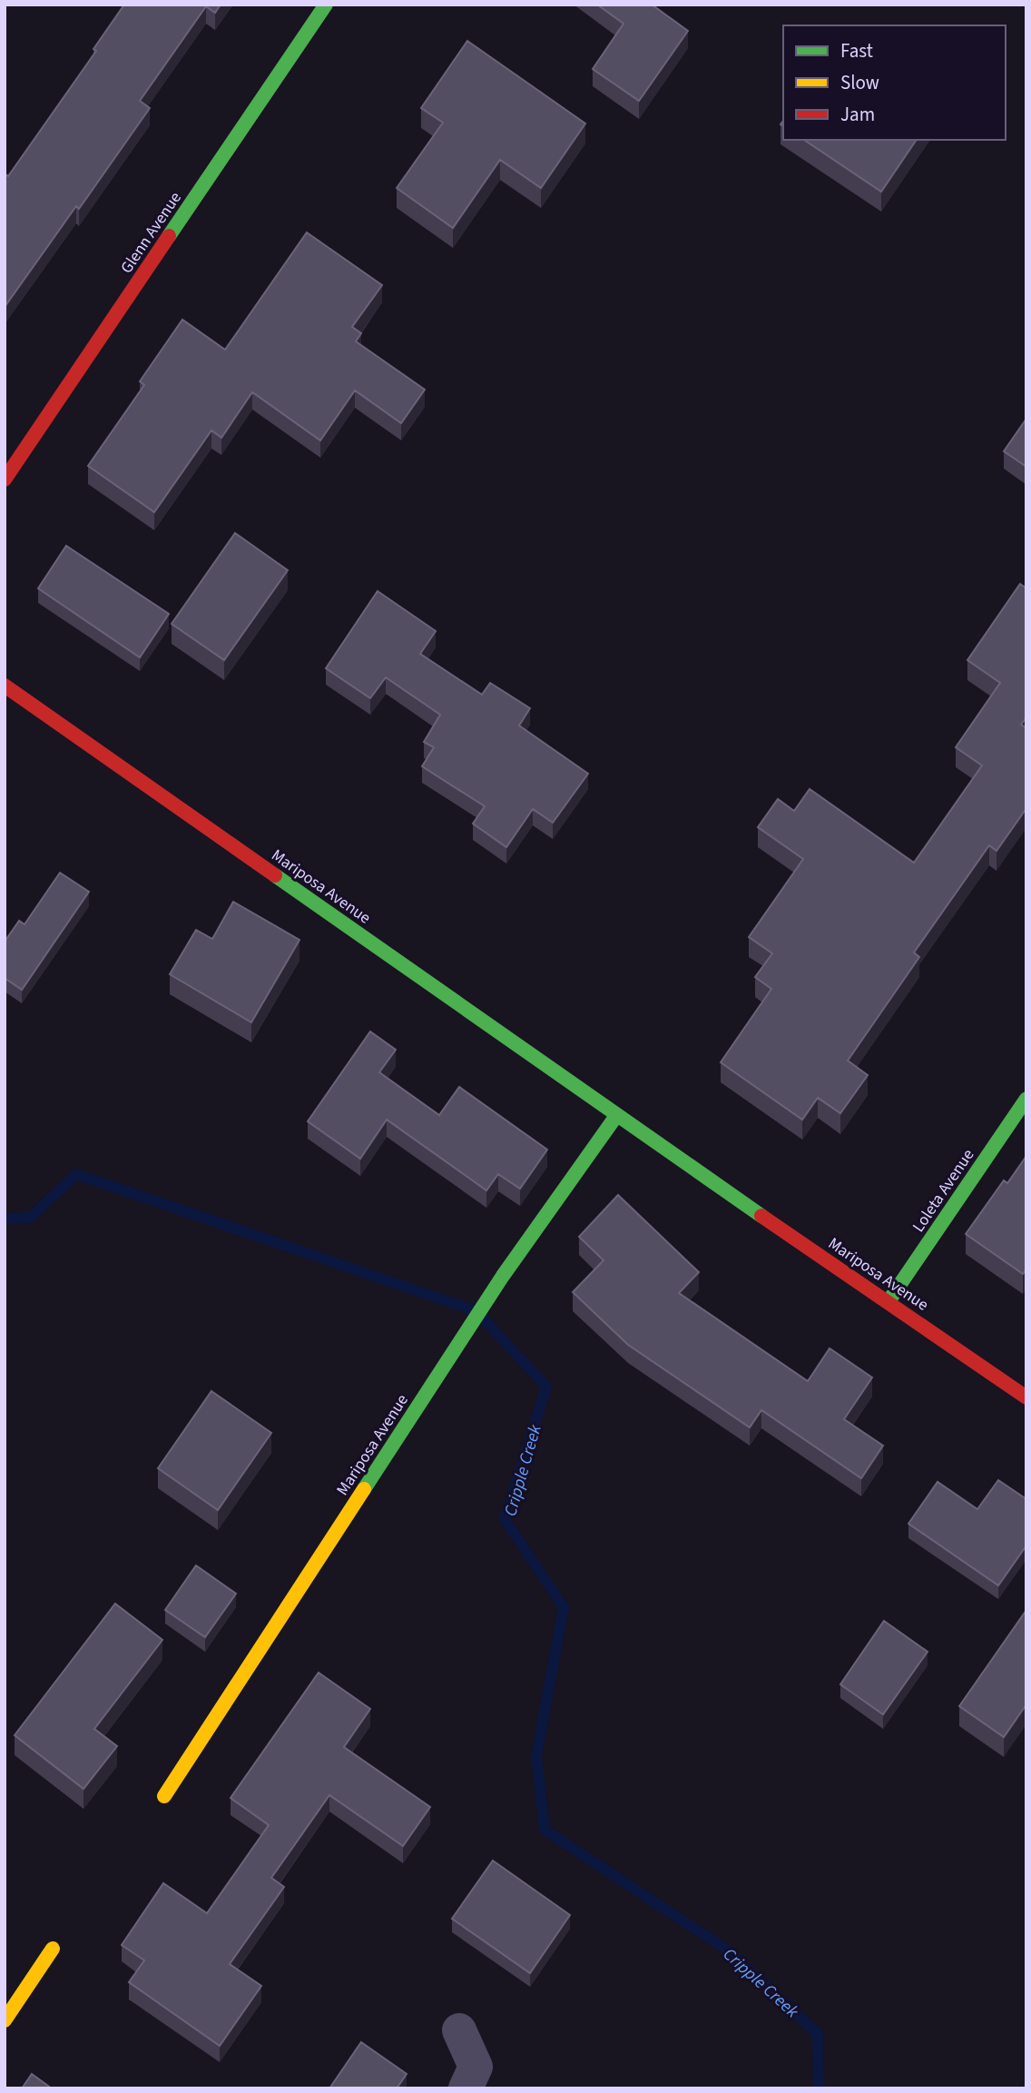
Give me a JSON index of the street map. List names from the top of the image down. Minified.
{"streets":{"street":["Glenn Avenue","Mariposa Avenue","Loleta Avenue"]},"crossings":[["Mariposa Avenue","Loleta Avenue"]],"water":["Cripple Creek"],"legend":["Fast","Slow","Jam"]}
